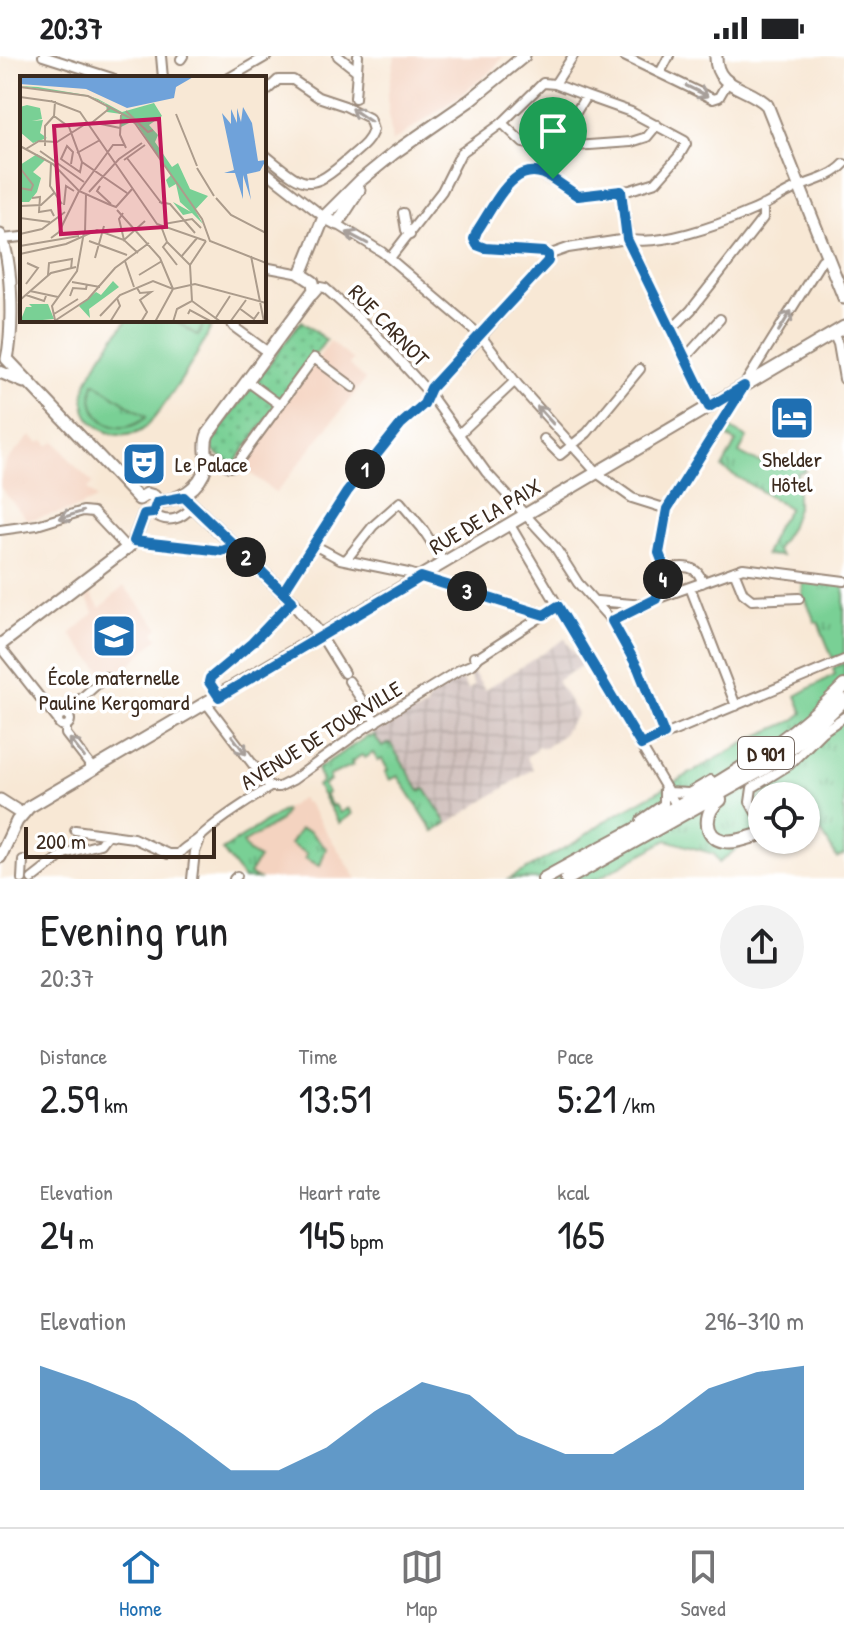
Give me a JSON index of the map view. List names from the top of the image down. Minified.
{"streets":{"main road":["RUE CARNOT","RUE DE LA PAIX","D 901"],"street":["AVENUE DE TOURVILLE"]},"crossings":[["RUE CARNOT","RUE DE LA PAIX"]],"places":{"hotel":["Shelder Hôtel"],"theatre":["Le Palace"],"school or university":["École maternelle Pauline Kergomard"]},"scale_bar":"200 m","page":{"status":"20:37","pins":["1","2","4","3"],"scale":"200 m","heading":["Evening run","20:37"],"stats":[["Distance","2.59 km"],["Time","13:51"],["Pace","5:21 /km"],["Elevation","24 m"],["Heart rate","145 bpm"],["kcal","165"]],"chart":["Elevation","296–310 m"],"tabs":["Home","Map","Saved"]}}
